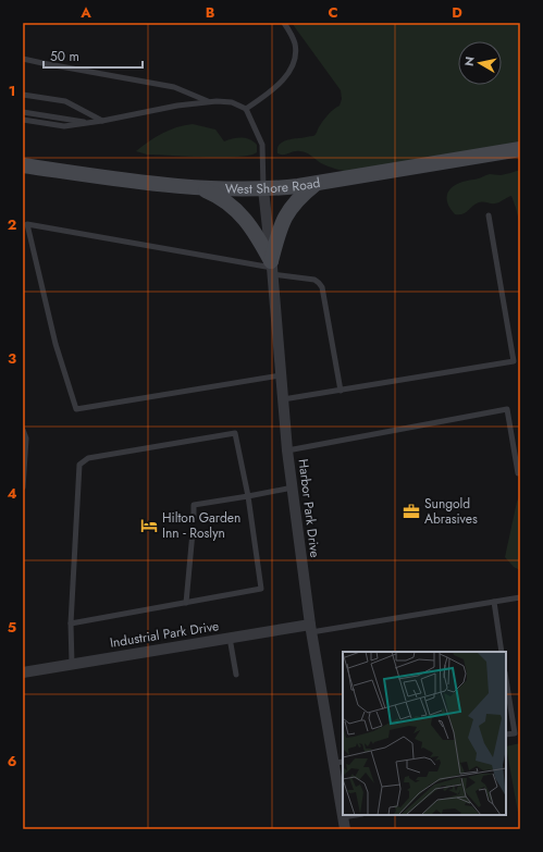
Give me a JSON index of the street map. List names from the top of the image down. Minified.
{"streets":{"main road":["West Shore Road"],"street":["Harbor Park Drive","Industrial Park Drive"]},"crossings":[["West Shore Road","Harbor Park Drive"],["Harbor Park Drive","Industrial Park Drive"]],"places":{"office":["Sungold Abrasives"],"hotel":["Hilton Garden Inn - Roslyn"]},"scale_bar":"50 m","north":"left","grid":{"columns":["A","B","C","D"],"rows":["1","2","3","4","5","6"]}}
